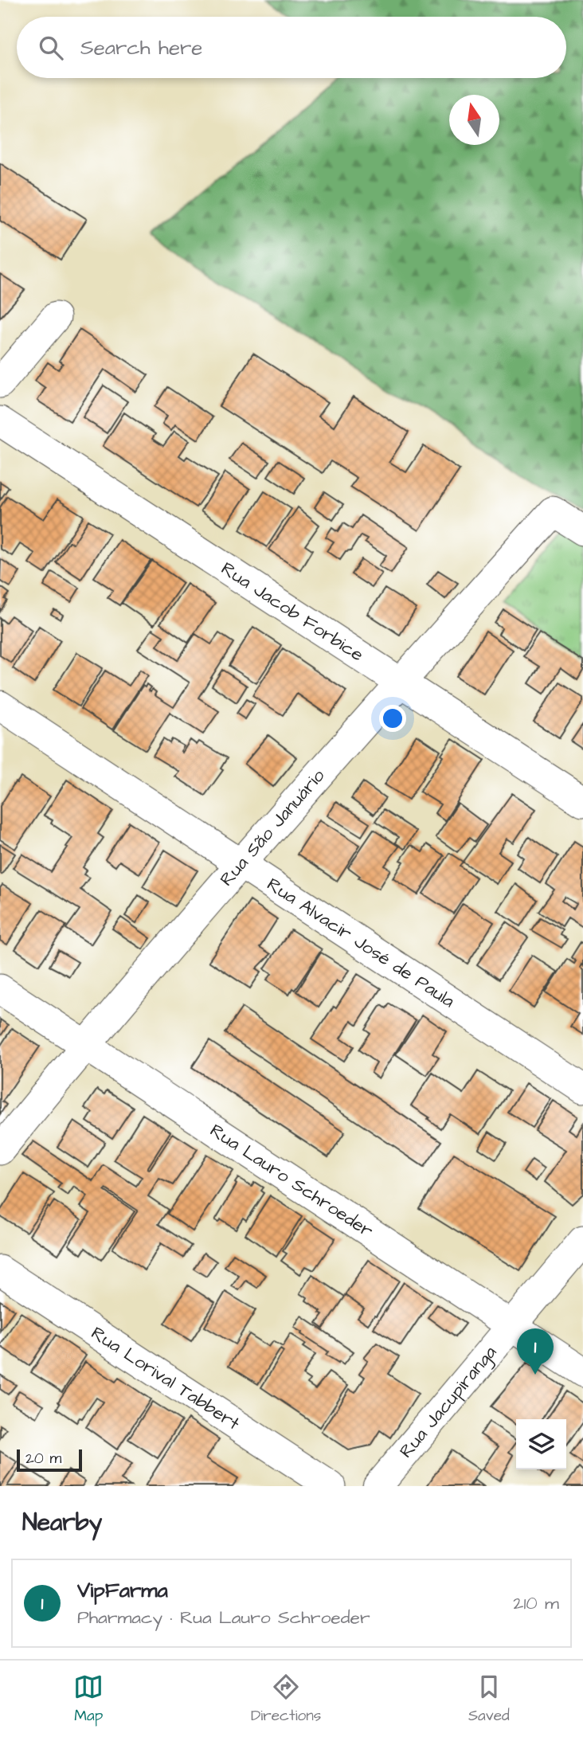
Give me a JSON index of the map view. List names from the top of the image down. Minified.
{"streets":{"street":["Rua Jacob Forbice","Rua São Januário","Rua Alvacir José de Paula","Rua Lauro Schroeder","Rua Lorival Tabbert","Rua Jacupiranga"]},"crossings":[["Rua Jacob Forbice","Rua São Januário"],["Rua São Januário","Rua Alvacir José de Paula"],["Rua São Januário","Rua Lauro Schroeder"],["Rua Lauro Schroeder","Rua Jacupiranga"]],"scale_bar":"20 m","north":"top","page":{"search":"Search here","pins":"1","scale":"20 m","heading":"Nearby","list":[{"mark":"1","name":"VipFarma","note":"Pharmacy · Rua Lauro Schroeder","value":"210 m"}],"nav":["Map","Directions","Saved"]}}
